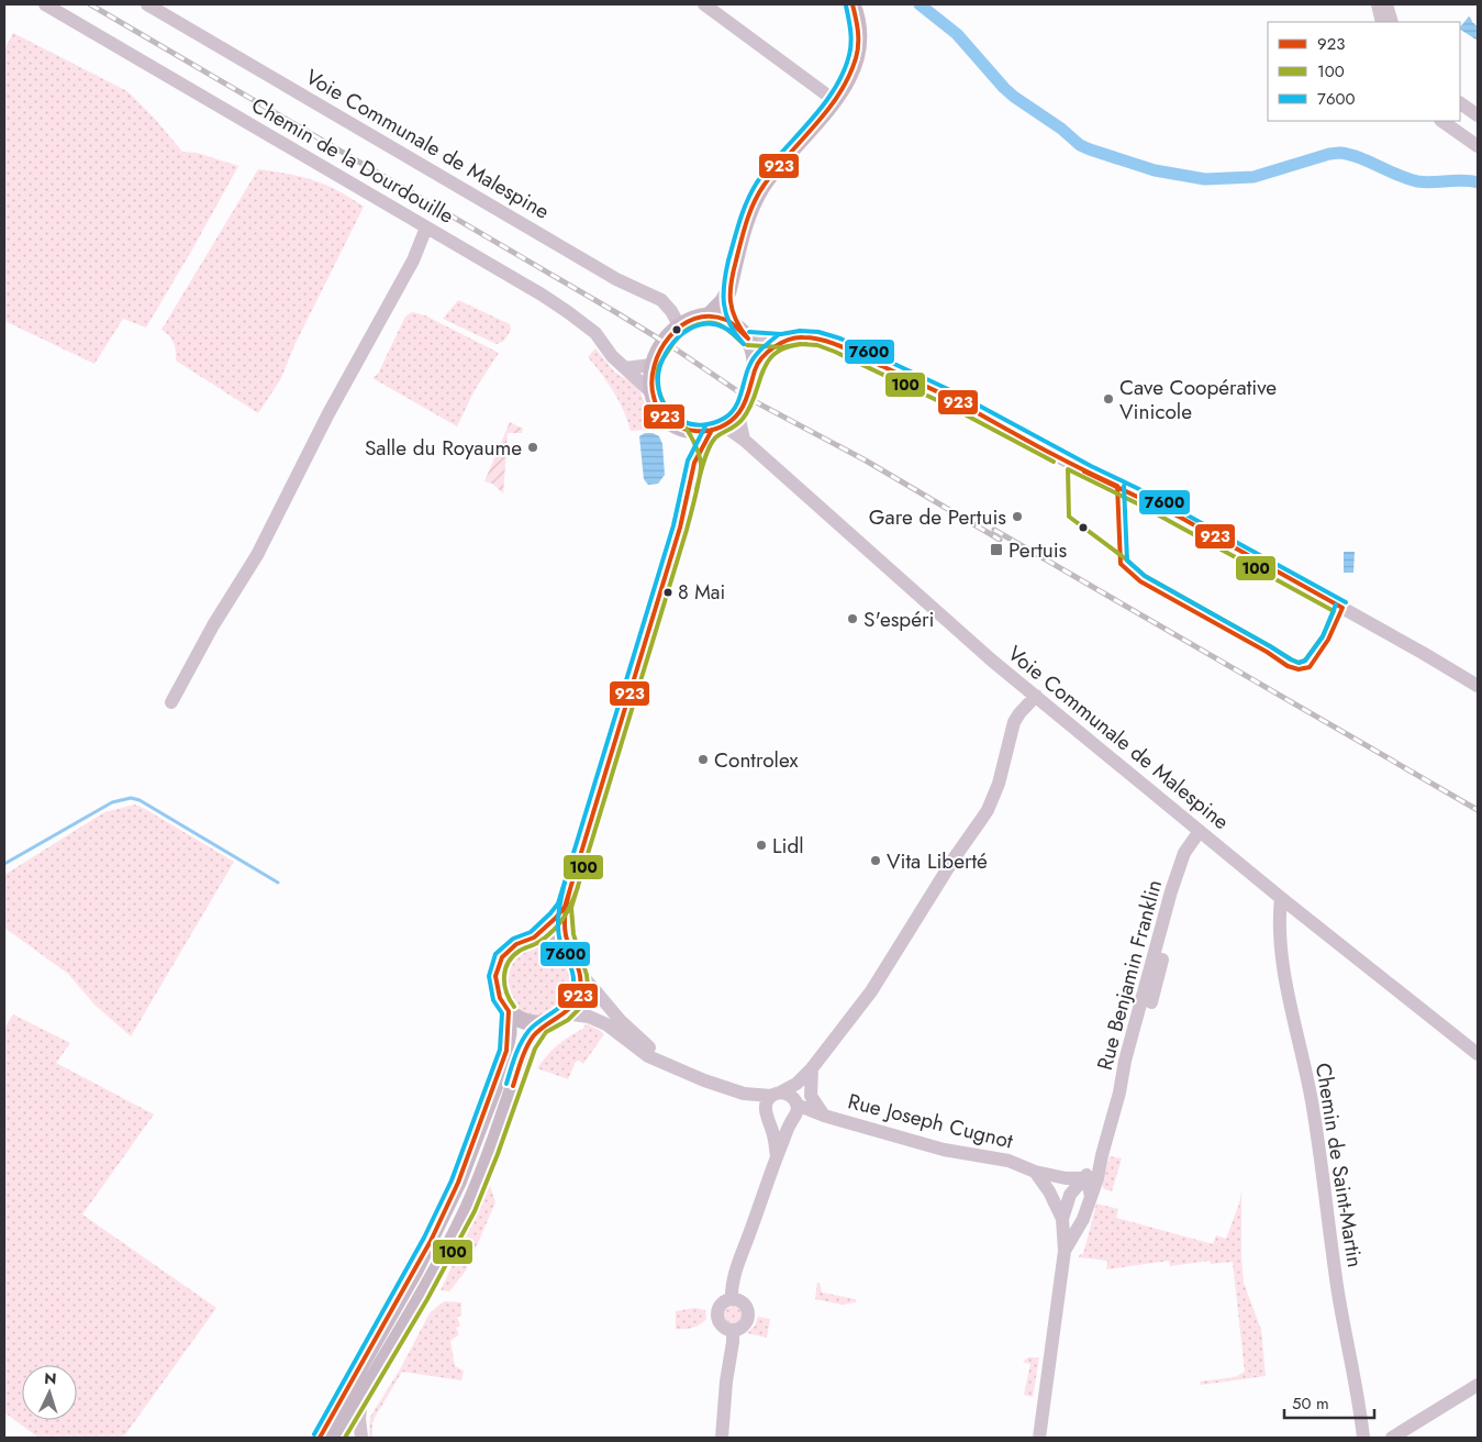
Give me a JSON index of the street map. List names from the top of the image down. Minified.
{"streets":{"street":["Voie Communale de Malespine","Chemin de la Dourdouille","Rue Benjamin Franklin","Rue Joseph Cugnot","Chemin de Saint-Martin"]},"crossings":[["Voie Communale de Malespine","Chemin de la Dourdouille"],["Voie Communale de Malespine","Rue Benjamin Franklin"],["Voie Communale de Malespine","Chemin de Saint-Martin"]],"places":{"other":["Cave Coopérative Vinicole","Salle du Royaume","Gare de Pertuis","8 Mai","S'espéri","Controlex","Lidl","Vita Liberté"],"transit":["Pertuis"]},"lines":["transit line 923","transit line 7600","transit line 100"],"legend":["923","100","7600"],"scale_bar":"50 m","north":"top"}
